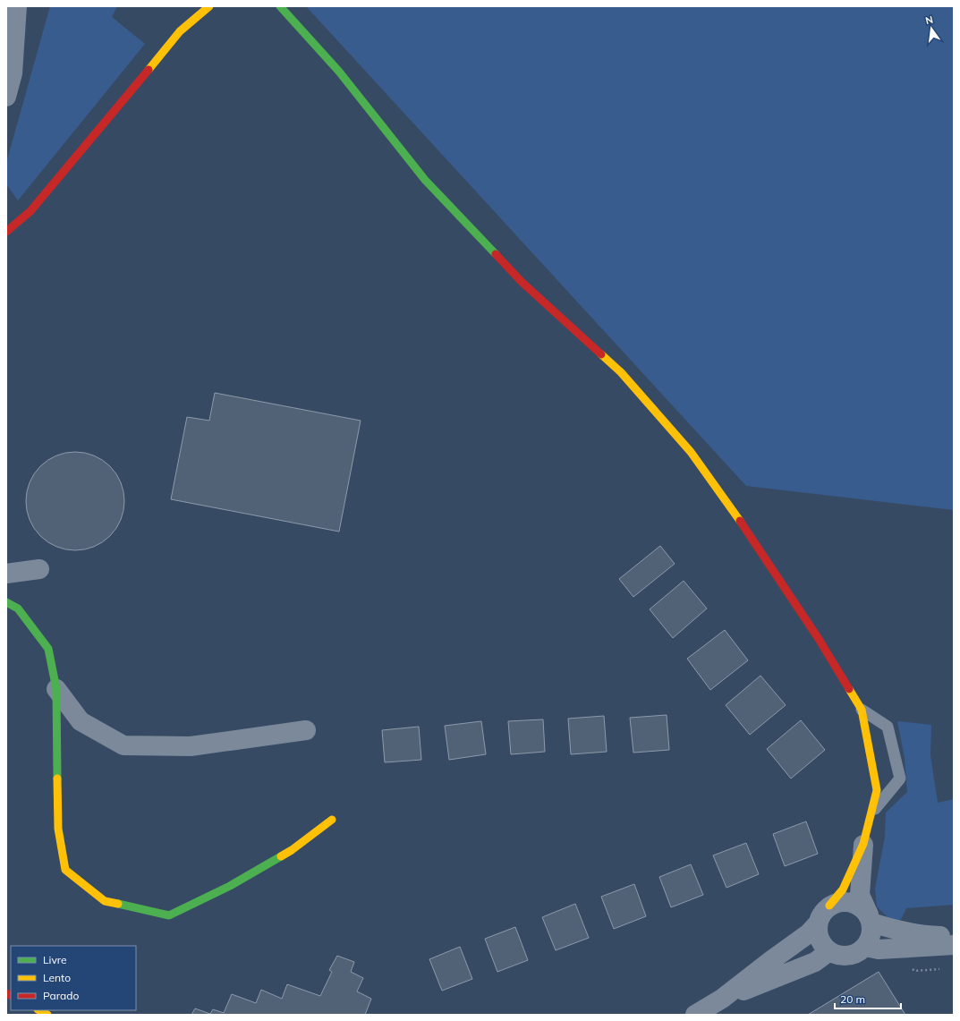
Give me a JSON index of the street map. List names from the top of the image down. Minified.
{"legend":["Livre","Lento","Parado"],"scale_bar":"20 m","north":"top"}
